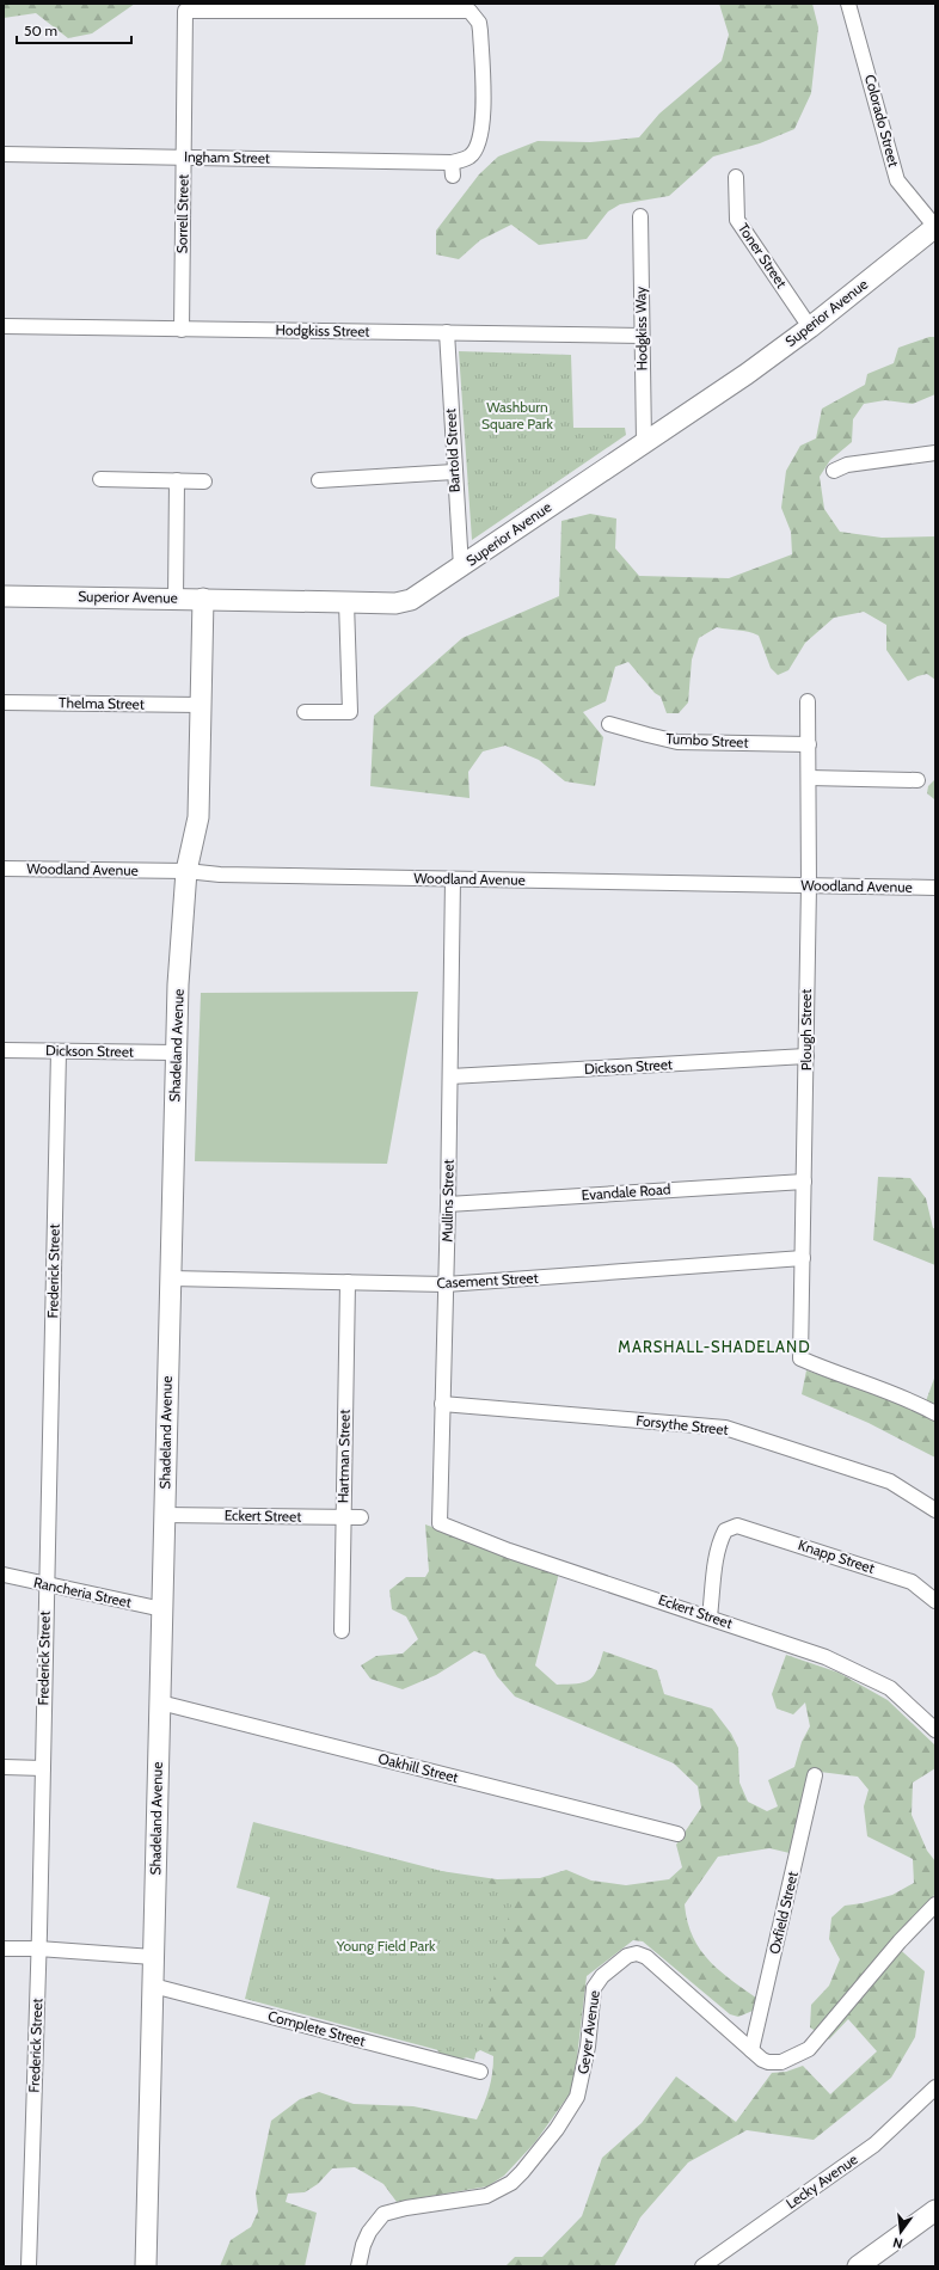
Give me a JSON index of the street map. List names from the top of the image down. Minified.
{"streets":{"street":["Colorado Street","Ingham Street","Sorrell Street","Toner Street","Superior Avenue","Hodgkiss Way","Hodgkiss Street","Bartold Street","Thelma Street","Tumbo Street","Woodland Avenue","Plough Street","Shadeland Avenue","Dickson Street","Evandale Road","Mullins Street","Frederick Street","Casement Street","Forsythe Street","Hartman Street","Eckert Street","Knapp Street","Rancheria Street","Oakhill Street","Oxfield Street","Complete Street","Geyer Avenue","Lecky Avenue"]},"crossings":[["Colorado Street","Superior Avenue"],["Ingham Street","Sorrell Street"],["Sorrell Street","Hodgkiss Street"],["Toner Street","Superior Avenue"],["Superior Avenue","Hodgkiss Way"],["Superior Avenue","Bartold Street"],["Superior Avenue","Shadeland Avenue"],["Hodgkiss Way","Hodgkiss Street"],["Hodgkiss Street","Bartold Street"],["Thelma Street","Shadeland Avenue"],["Tumbo Street","Plough Street"],["Woodland Avenue","Plough Street"],["Woodland Avenue","Shadeland Avenue"],["Woodland Avenue","Mullins Street"],["Plough Street","Dickson Street"],["Plough Street","Evandale Road"],["Plough Street","Casement Street"],["Shadeland Avenue","Dickson Street"],["Shadeland Avenue","Casement Street"],["Shadeland Avenue","Eckert Street"],["Shadeland Avenue","Rancheria Street"],["Shadeland Avenue","Oakhill Street"],["Shadeland Avenue","Complete Street"],["Dickson Street","Mullins Street"],["Dickson Street","Frederick Street"],["Evandale Road","Mullins Street"],["Mullins Street","Casement Street"],["Mullins Street","Forsythe Street"],["Mullins Street","Eckert Street"],["Frederick Street","Rancheria Street"],["Casement Street","Hartman Street"],["Hartman Street","Eckert Street"],["Eckert Street","Knapp Street"],["Oxfield Street","Geyer Avenue"]],"districts":["MARSHALL-SHADELAND"],"parks":["Washburn Square Park","Young Field Park"],"scale_bar":"50 m","north":"bottom"}
